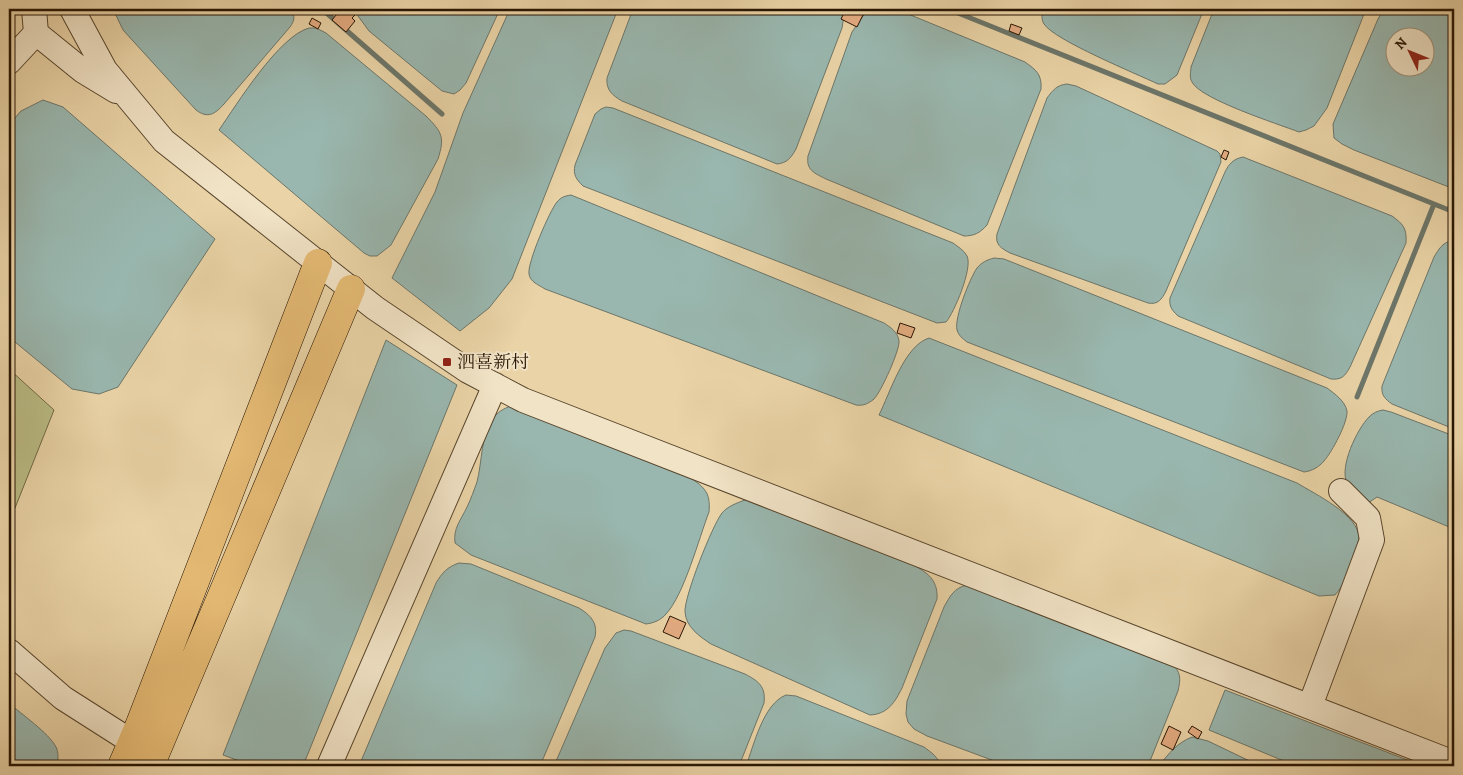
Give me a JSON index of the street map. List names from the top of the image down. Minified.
{"places":{"transit":["泗喜新村"]},"north":"top left"}
